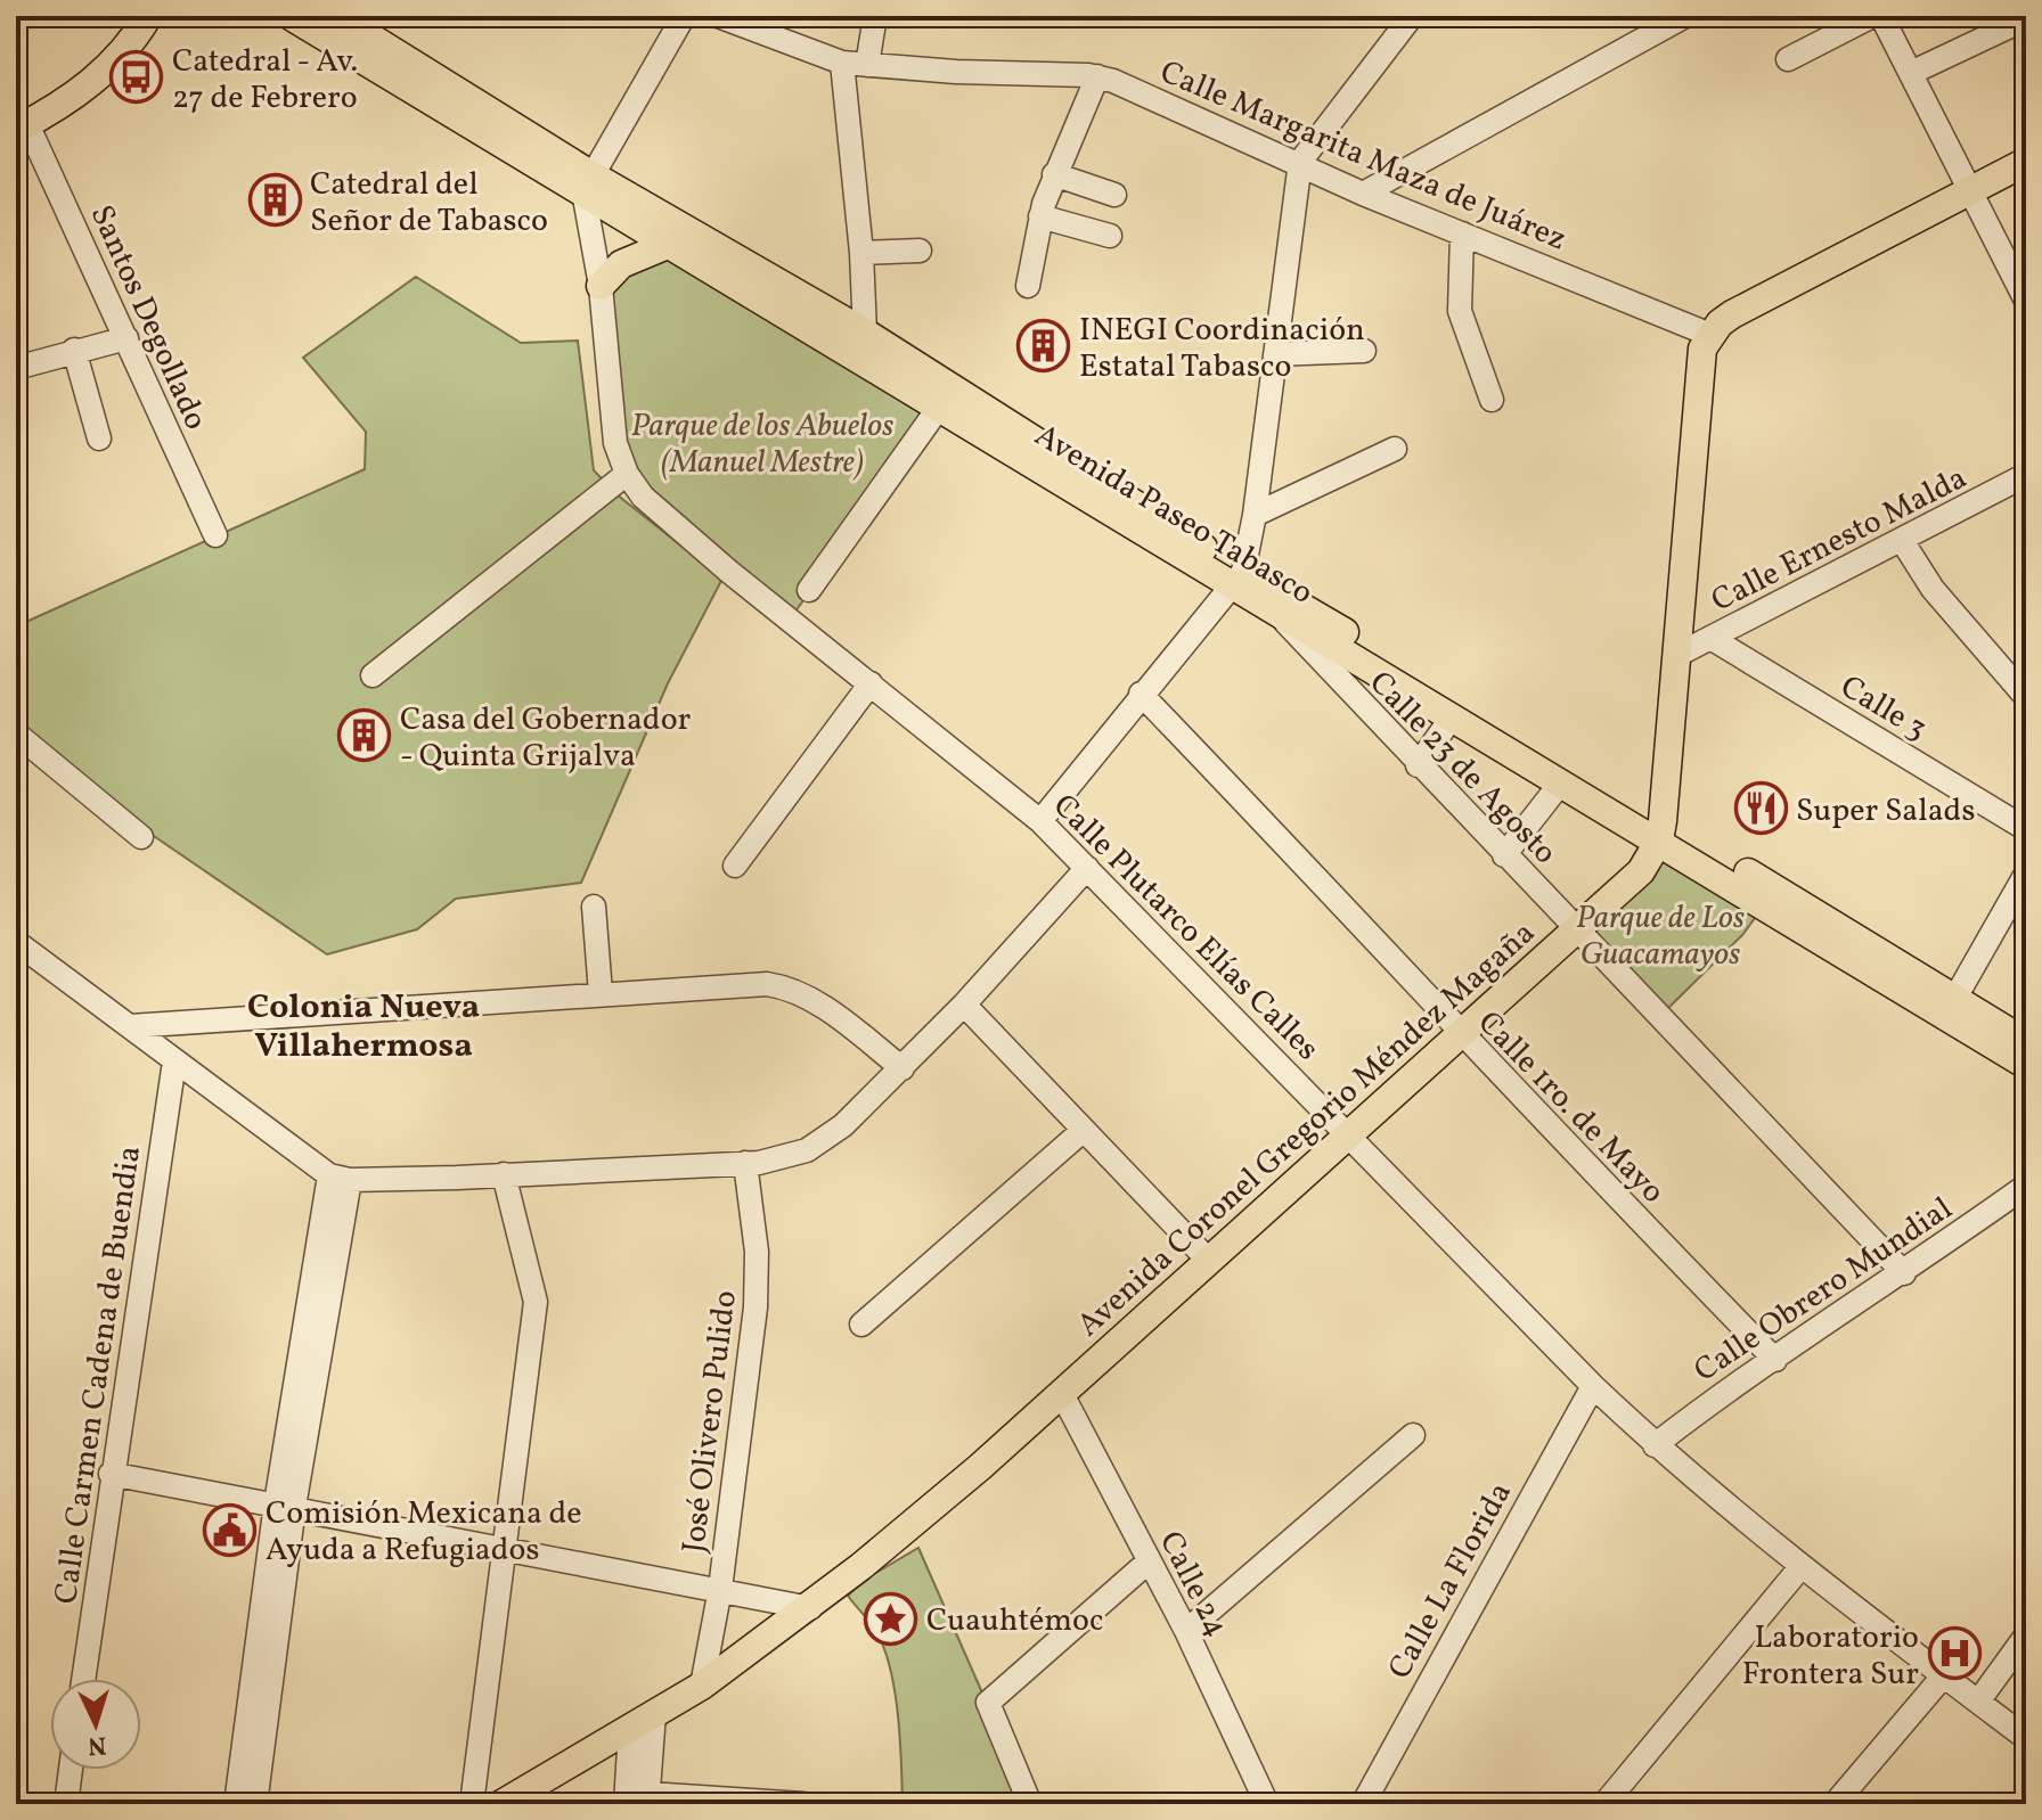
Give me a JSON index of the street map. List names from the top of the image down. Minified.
{"streets":{"main road":["Avenida Paseo Tabasco","Avenida Coronel Gregorio Méndez Magaña"],"street":["Calle Margarita Maza de Juárez","Santos Degollado","Calle Ernesto Malda","Calle 3","Calle 23 de Agosto","Calle Plutarco Elías Calles","Calle 1ro. de Mayo","Calle Obrero Mundial","Calle Carmen Cadena de Buendia","José Olivero Pulido","Calle La Florida","Calle 24"]},"crossings":[["Calle Margarita Maza de Juárez","Avenida Coronel Gregorio Méndez Magaña"],["Avenida Paseo Tabasco","Calle 23 de Agosto"],["Avenida Paseo Tabasco","Calle Plutarco Elías Calles"],["Avenida Paseo Tabasco","Avenida Coronel Gregorio Méndez Magaña"],["Calle Ernesto Malda","Calle 3"],["Calle Ernesto Malda","Avenida Coronel Gregorio Méndez Magaña"],["Calle 23 de Agosto","Avenida Coronel Gregorio Méndez Magaña"],["Calle 23 de Agosto","Calle Obrero Mundial"],["Calle Plutarco Elías Calles","Avenida Coronel Gregorio Méndez Magaña"],["Calle Plutarco Elías Calles","Calle Obrero Mundial"],["Calle Plutarco Elías Calles","Calle La Florida"],["Calle 1ro. de Mayo","Avenida Coronel Gregorio Méndez Magaña"],["Calle 1ro. de Mayo","Calle Obrero Mundial"],["Avenida Coronel Gregorio Méndez Magaña","José Olivero Pulido"],["Avenida Coronel Gregorio Méndez Magaña","Calle 24"]],"districts":["Colonia Nueva Villahermosa"],"parks":["Parque de los Abuelos (Manuel Mestre)","Parque de Los Guacamayos"],"places":{"bus stop":["Catedral - Av. 27 de Febrero"],"building":["Catedral del Señor de Tabasco","INEGI Coordinación Estatal Tabasco","Casa del Gobernador - Quinta Grijalva"],"restaurant":["Super Salads"],"public building":["Comisión Mexicana de Ayuda a Refugiados"],"place":["Cuauhtémoc"],"hospital":["Laboratorio Frontera Sur"]},"north":"bottom"}
